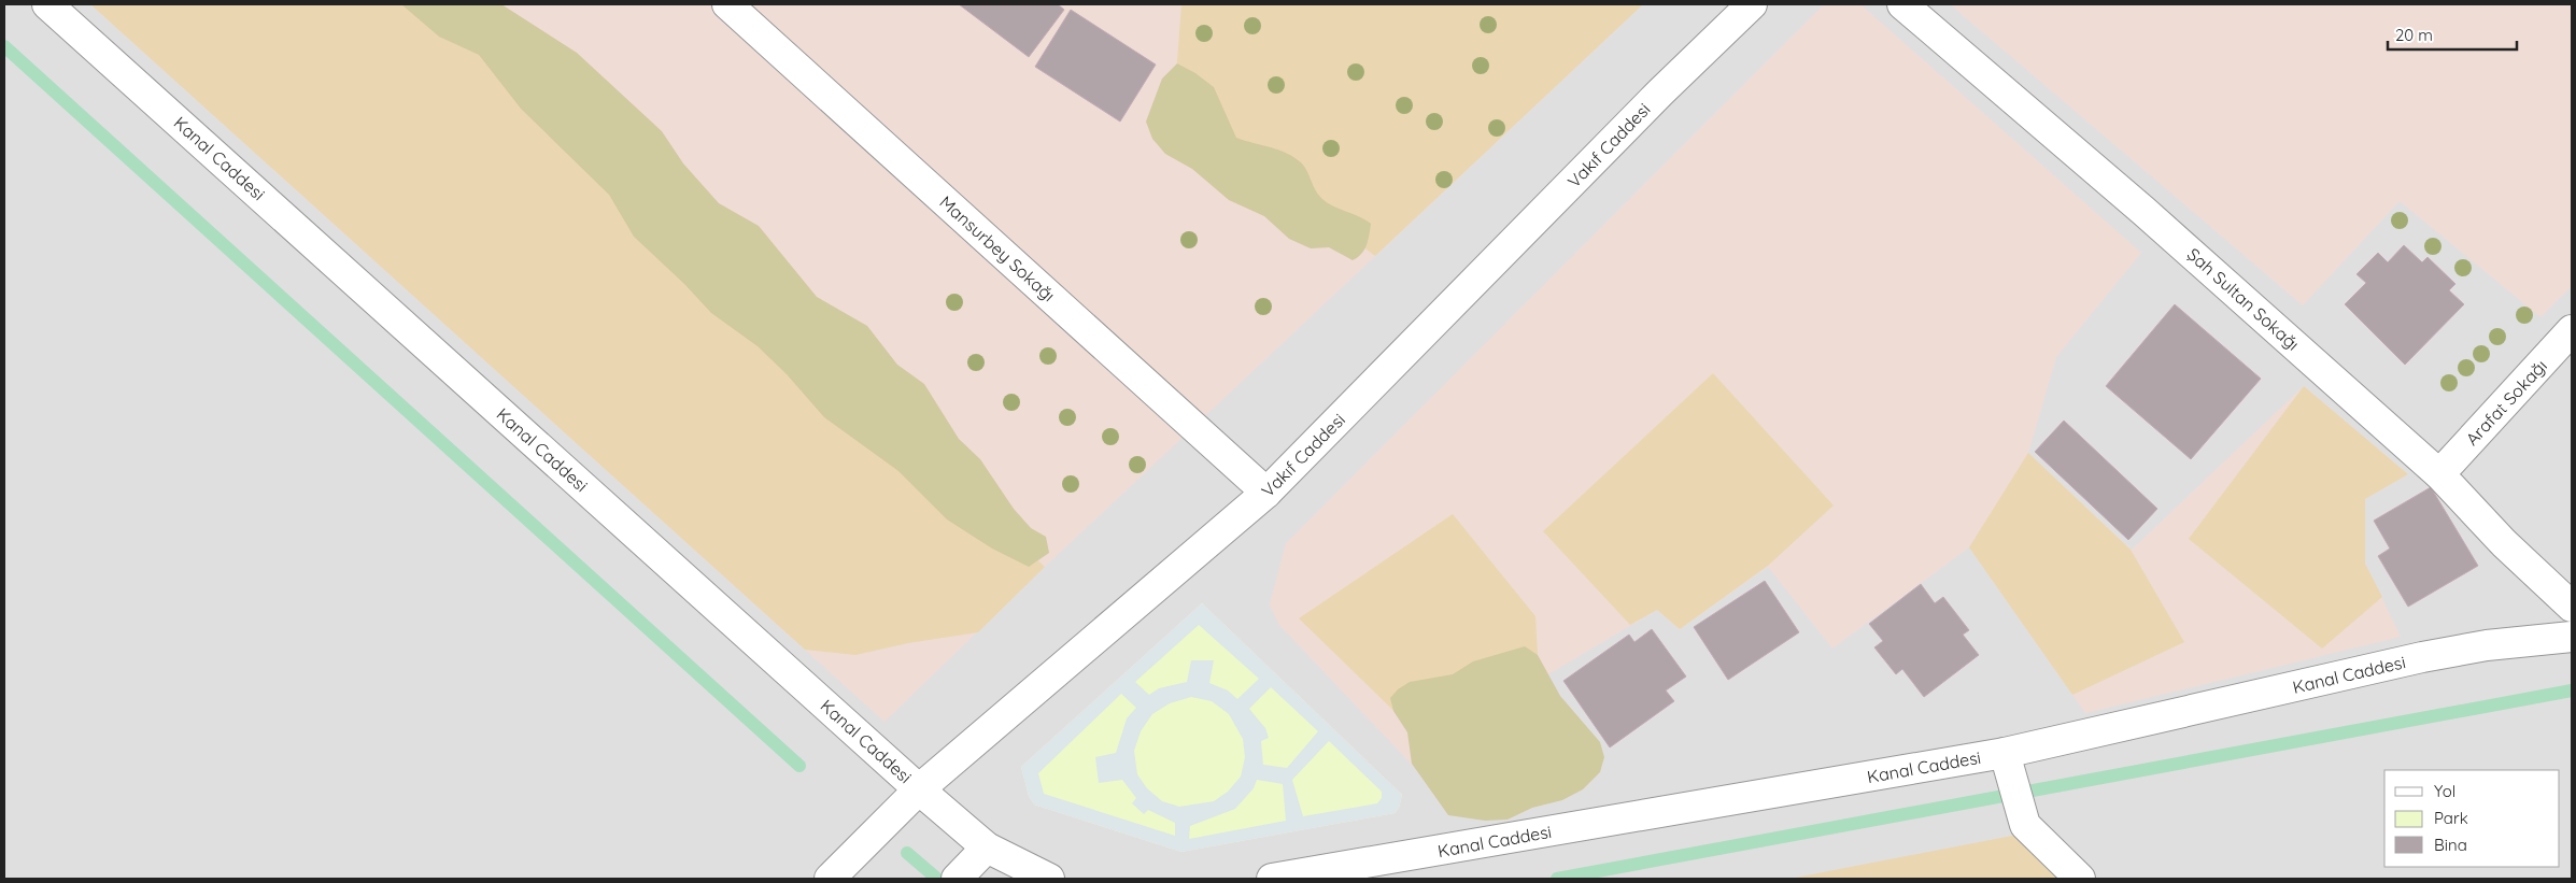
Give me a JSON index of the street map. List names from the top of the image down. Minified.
{"streets":{"street":["Vakıf Caddesi","Kanal Caddesi","Mansurbey Sokağı","Şah Sultan Sokağı","Arafat Sokağı"]},"crossings":[["Vakıf Caddesi","Kanal Caddesi"],["Vakıf Caddesi","Mansurbey Sokağı"],["Şah Sultan Sokağı","Arafat Sokağı"]],"legend":["Yol","Park","Bina"],"scale_bar":"20 m"}
